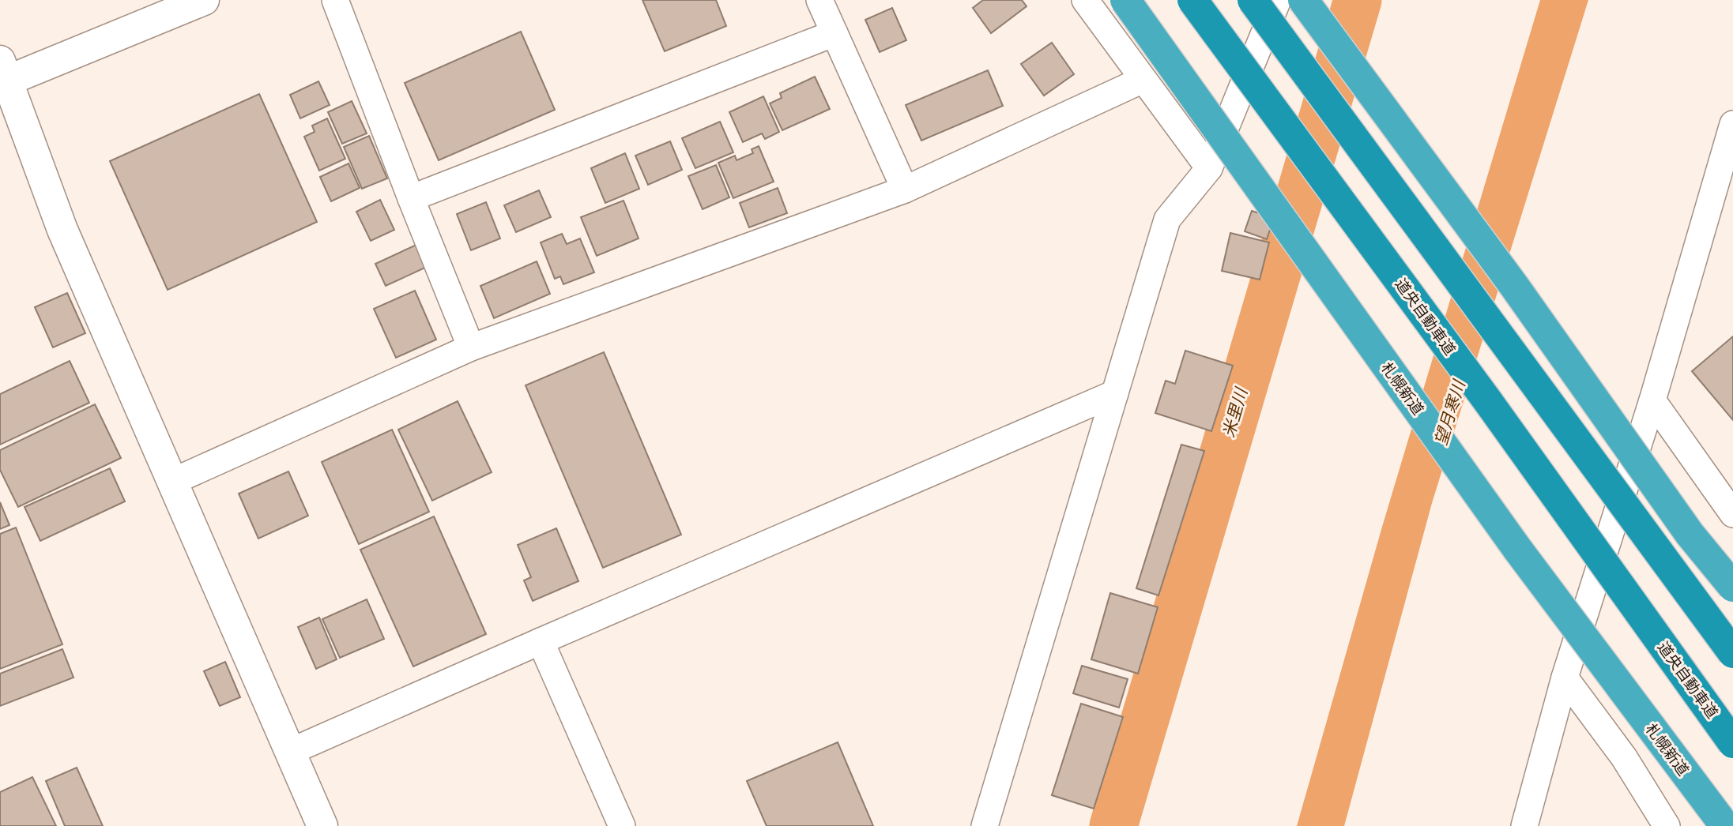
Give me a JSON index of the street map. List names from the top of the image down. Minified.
{"streets":{"highway":["道央自動車道","札幌新道"]},"water":["米里川","望月寒川"]}
